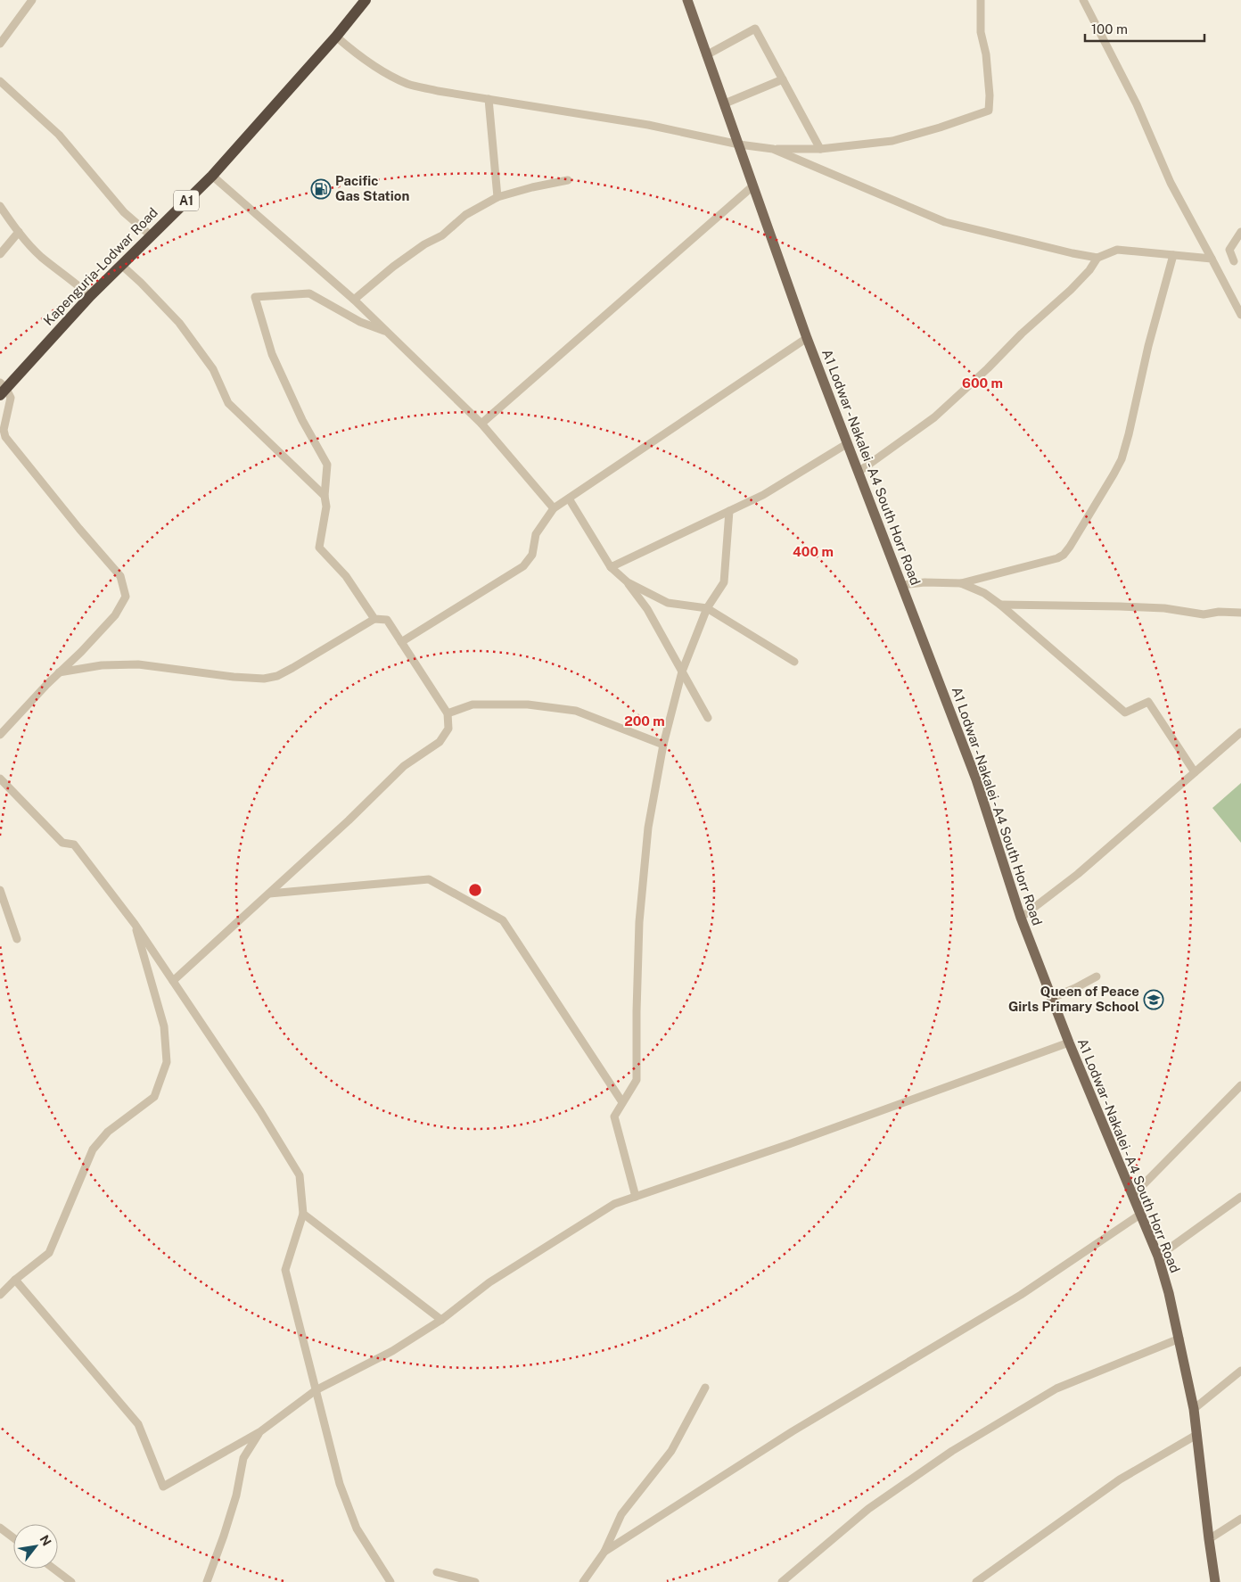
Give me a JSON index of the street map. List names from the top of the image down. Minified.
{"streets":{"highway":["A1","Kapenguria-Lodwar Road"],"main road":["A1 Lodwar - Nakalei - A4 South Horr Road"]},"places":{"fuel station":["Pacific Gas Station"],"school or university":["Queen of Peace Girls Primary School"]},"scale_bar":"100 m","north":"top right","rings":["600 m","400 m","200 m"]}
